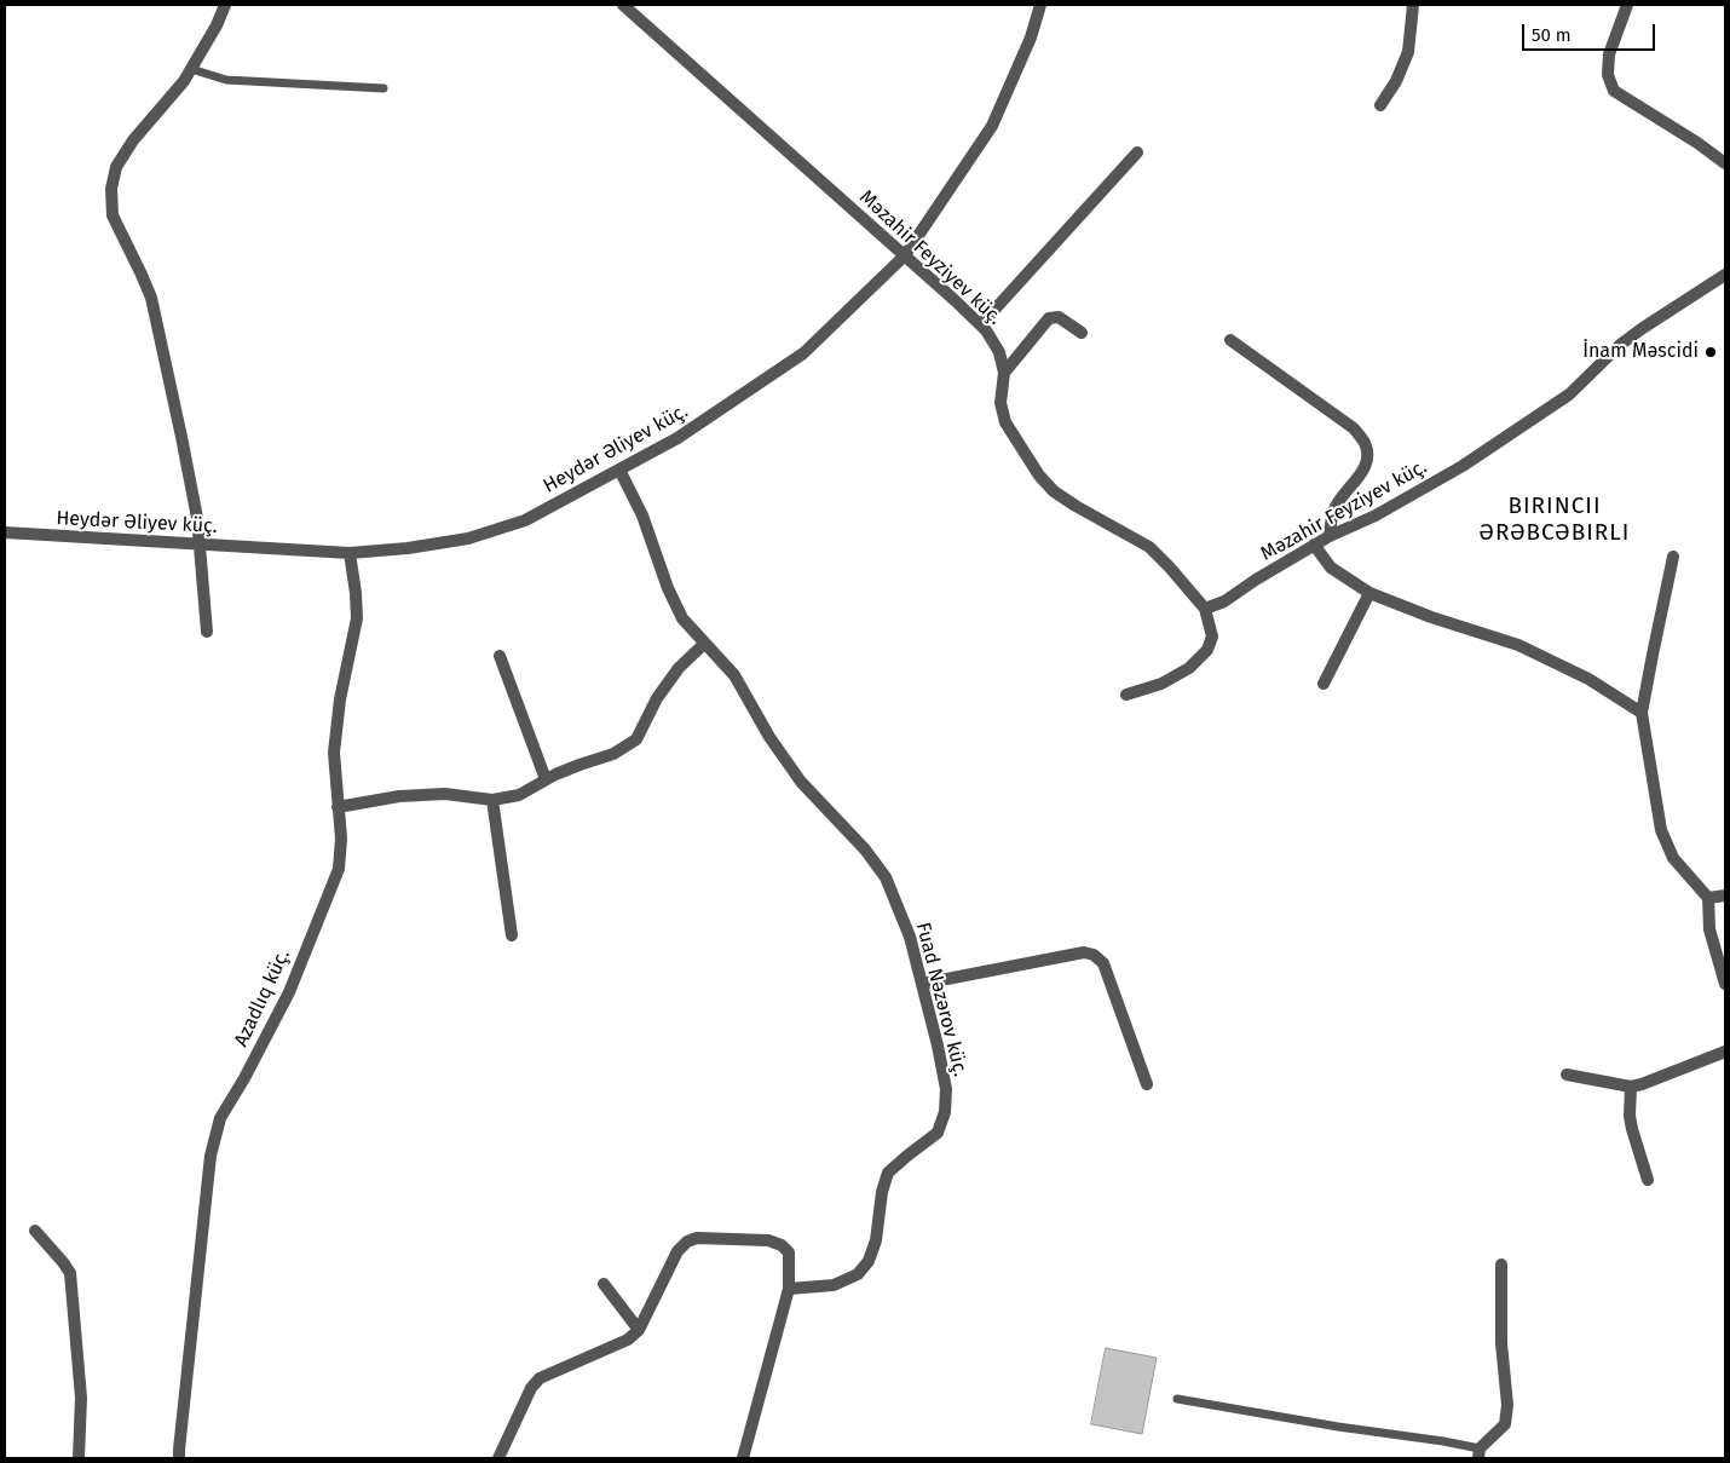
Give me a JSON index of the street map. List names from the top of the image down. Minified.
{"streets":{"street":["Məzahir Feyziyev küç.","Heydər Əliyev küç.","Azadlıq küç.","Fuad Nəzərov küç."]},"crossings":[["Məzahir Feyziyev küç.","Heydər Əliyev küç."],["Heydər Əliyev küç.","Azadlıq küç."],["Heydər Əliyev küç.","Fuad Nəzərov küç."]],"districts":["BIRINCII ƏRƏBCƏBIRLI"],"places":["İnam Məscidi"],"scale_bar":"50 m"}
